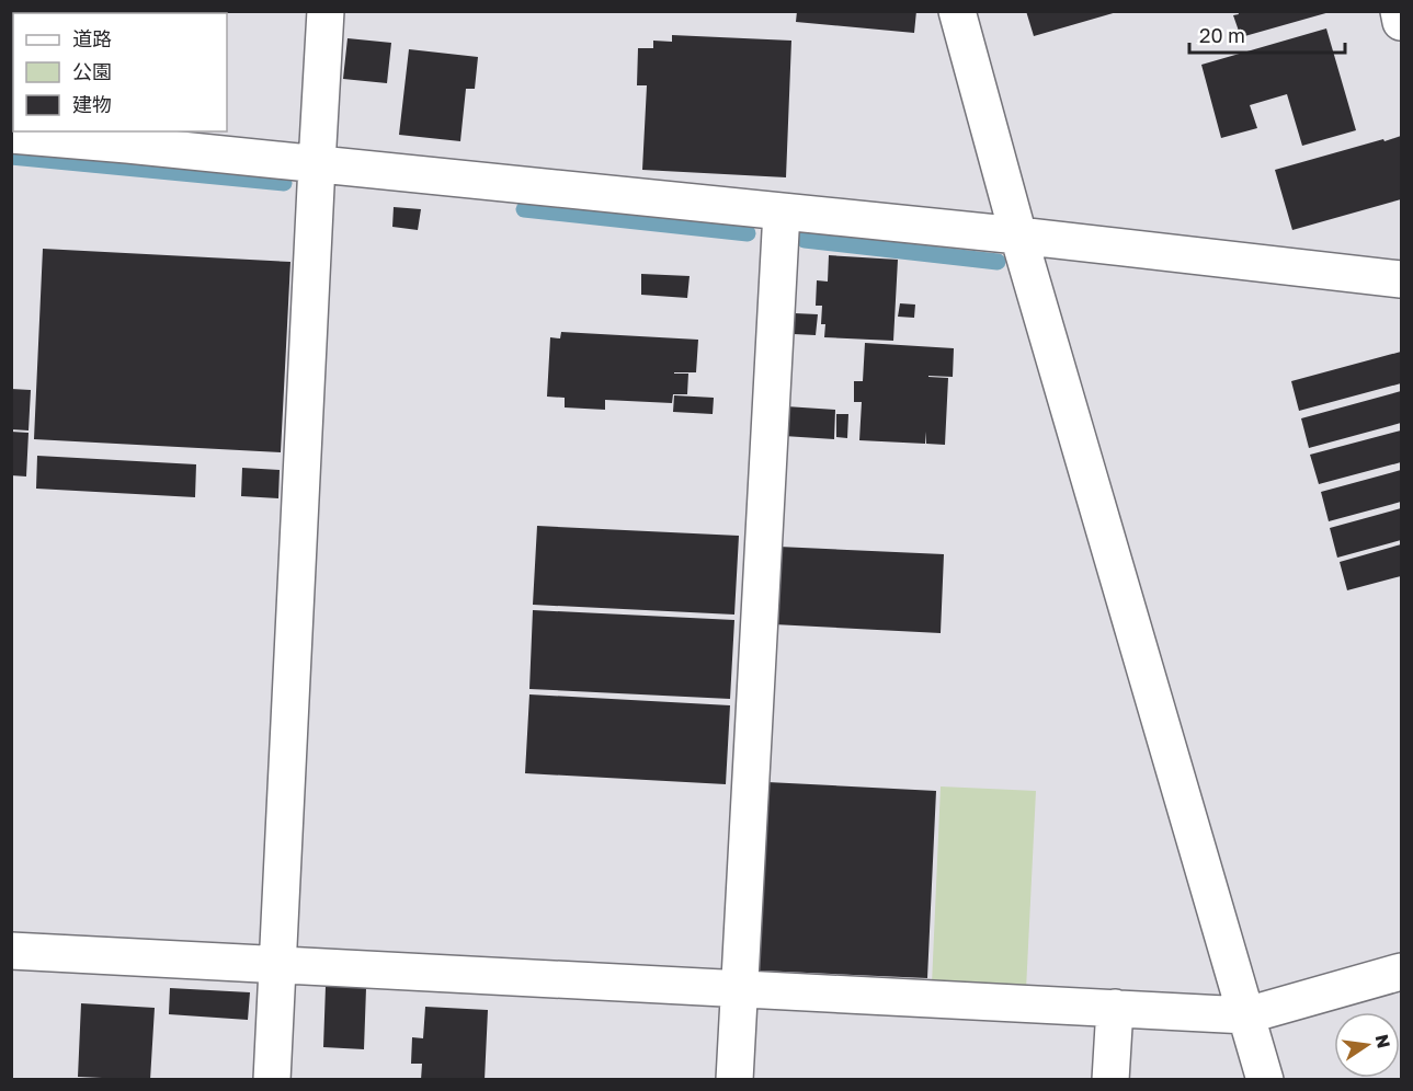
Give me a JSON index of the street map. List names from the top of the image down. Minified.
{"legend":["道路","公園","建物"],"scale_bar":"20 m","north":"right"}
